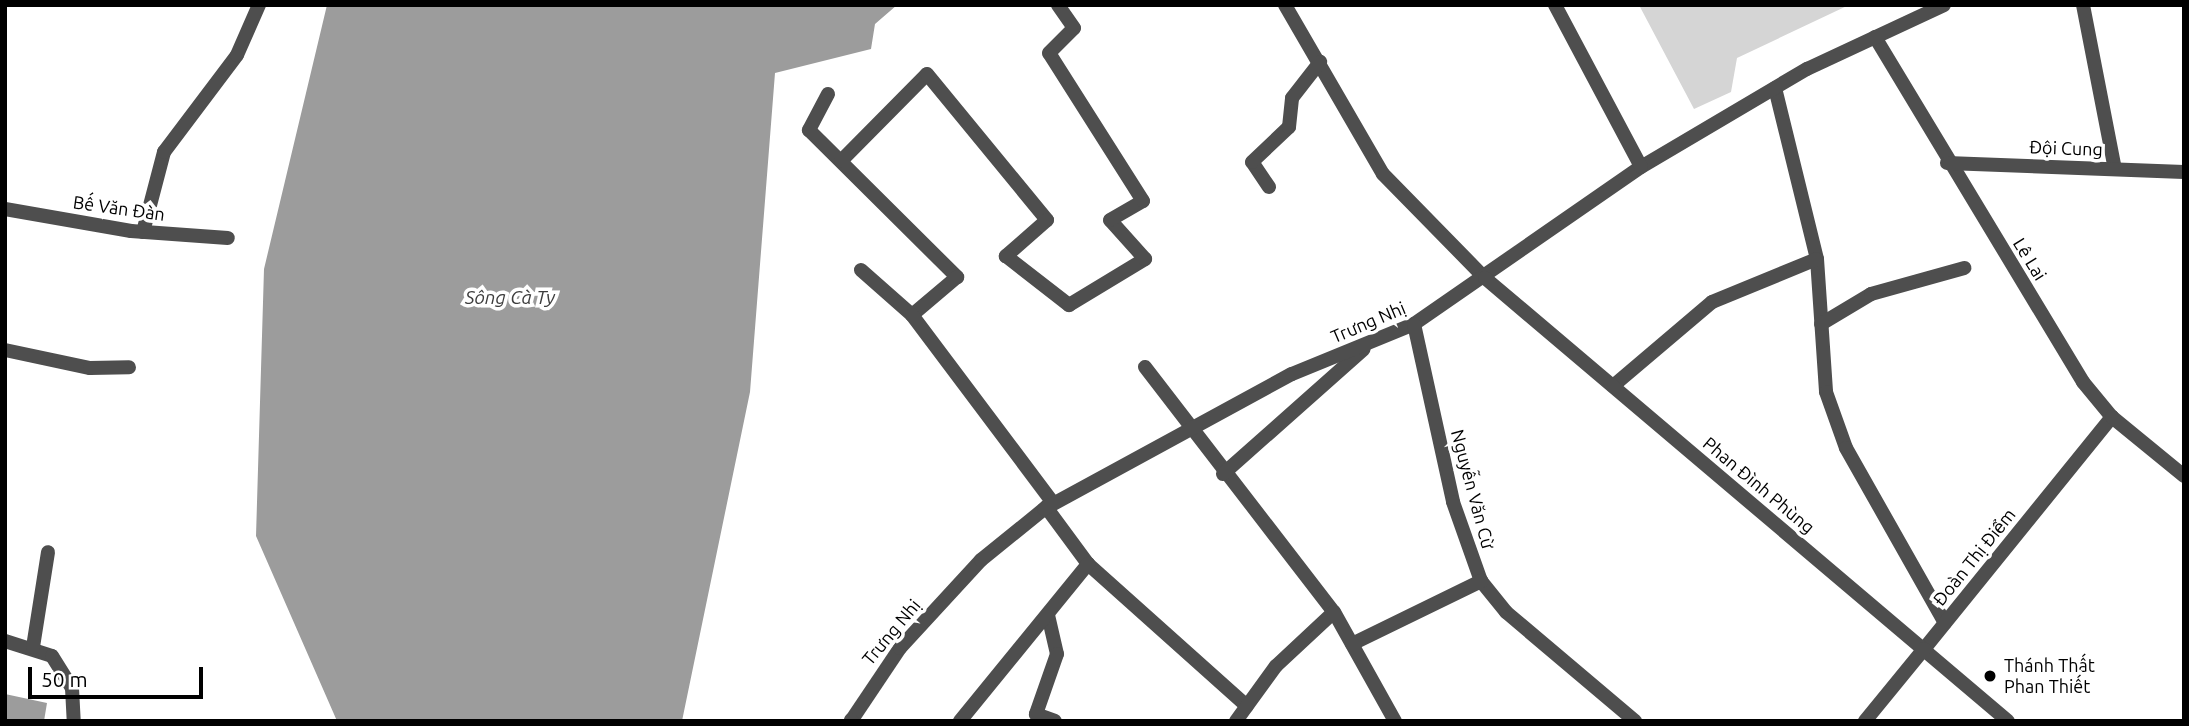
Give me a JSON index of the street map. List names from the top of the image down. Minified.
{"streets":{"street":["Đội Cung","Bế Văn Đàn","Lê Lai","Trưng Nhị","Phan Đình Phùng","Nguyễn Văn Cừ","Đoàn Thị Điểm"]},"crossings":[["Đội Cung","Lê Lai"],["Lê Lai","Trưng Nhị"],["Lê Lai","Đoàn Thị Điểm"],["Trưng Nhị","Phan Đình Phùng"],["Trưng Nhị","Nguyễn Văn Cừ"],["Phan Đình Phùng","Đoàn Thị Điểm"]],"water":["Sông Cà Ty"],"places":["Thánh Thất Phan Thiết"],"scale_bar":"50 m"}
